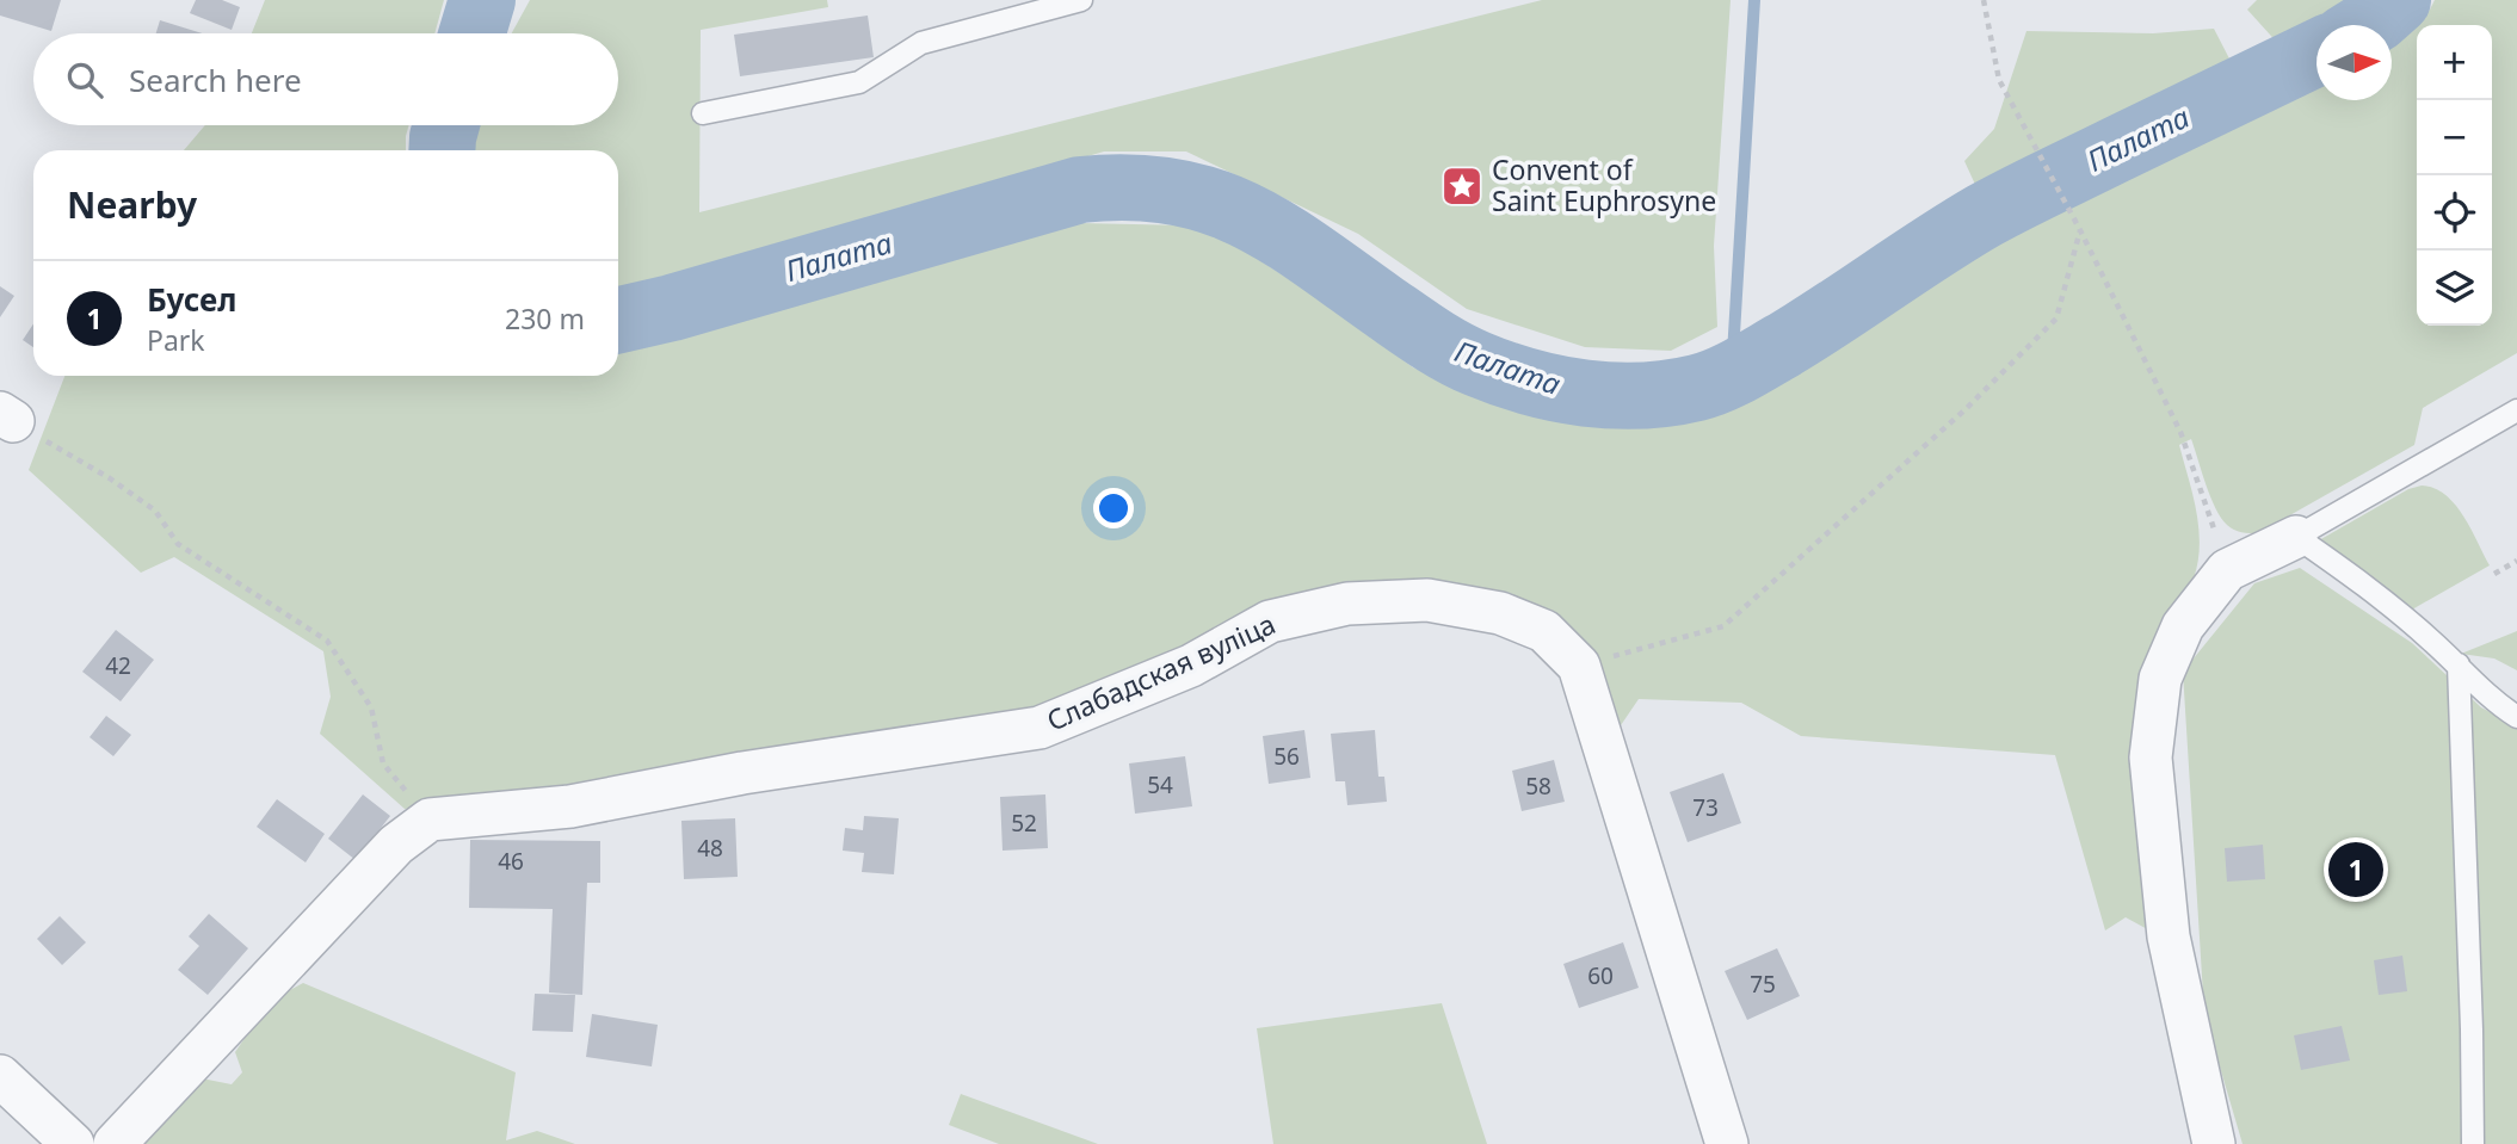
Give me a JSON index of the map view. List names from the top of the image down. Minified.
{"streets":{"street":["Слабадская вуліца"]},"water":["Палата"],"places":{"place":["Convent of Saint Euphrosyne"]},"house_numbers":["42","56","54","58","73","52","48","46","60","75"],"north":"right","page":{"map_buttons":["+","−"],"search":"Search here","heading":"Nearby","list":[{"mark":"1","name":"Бусел","note":"Park","value":"230 m"}],"pins":"1"}}
